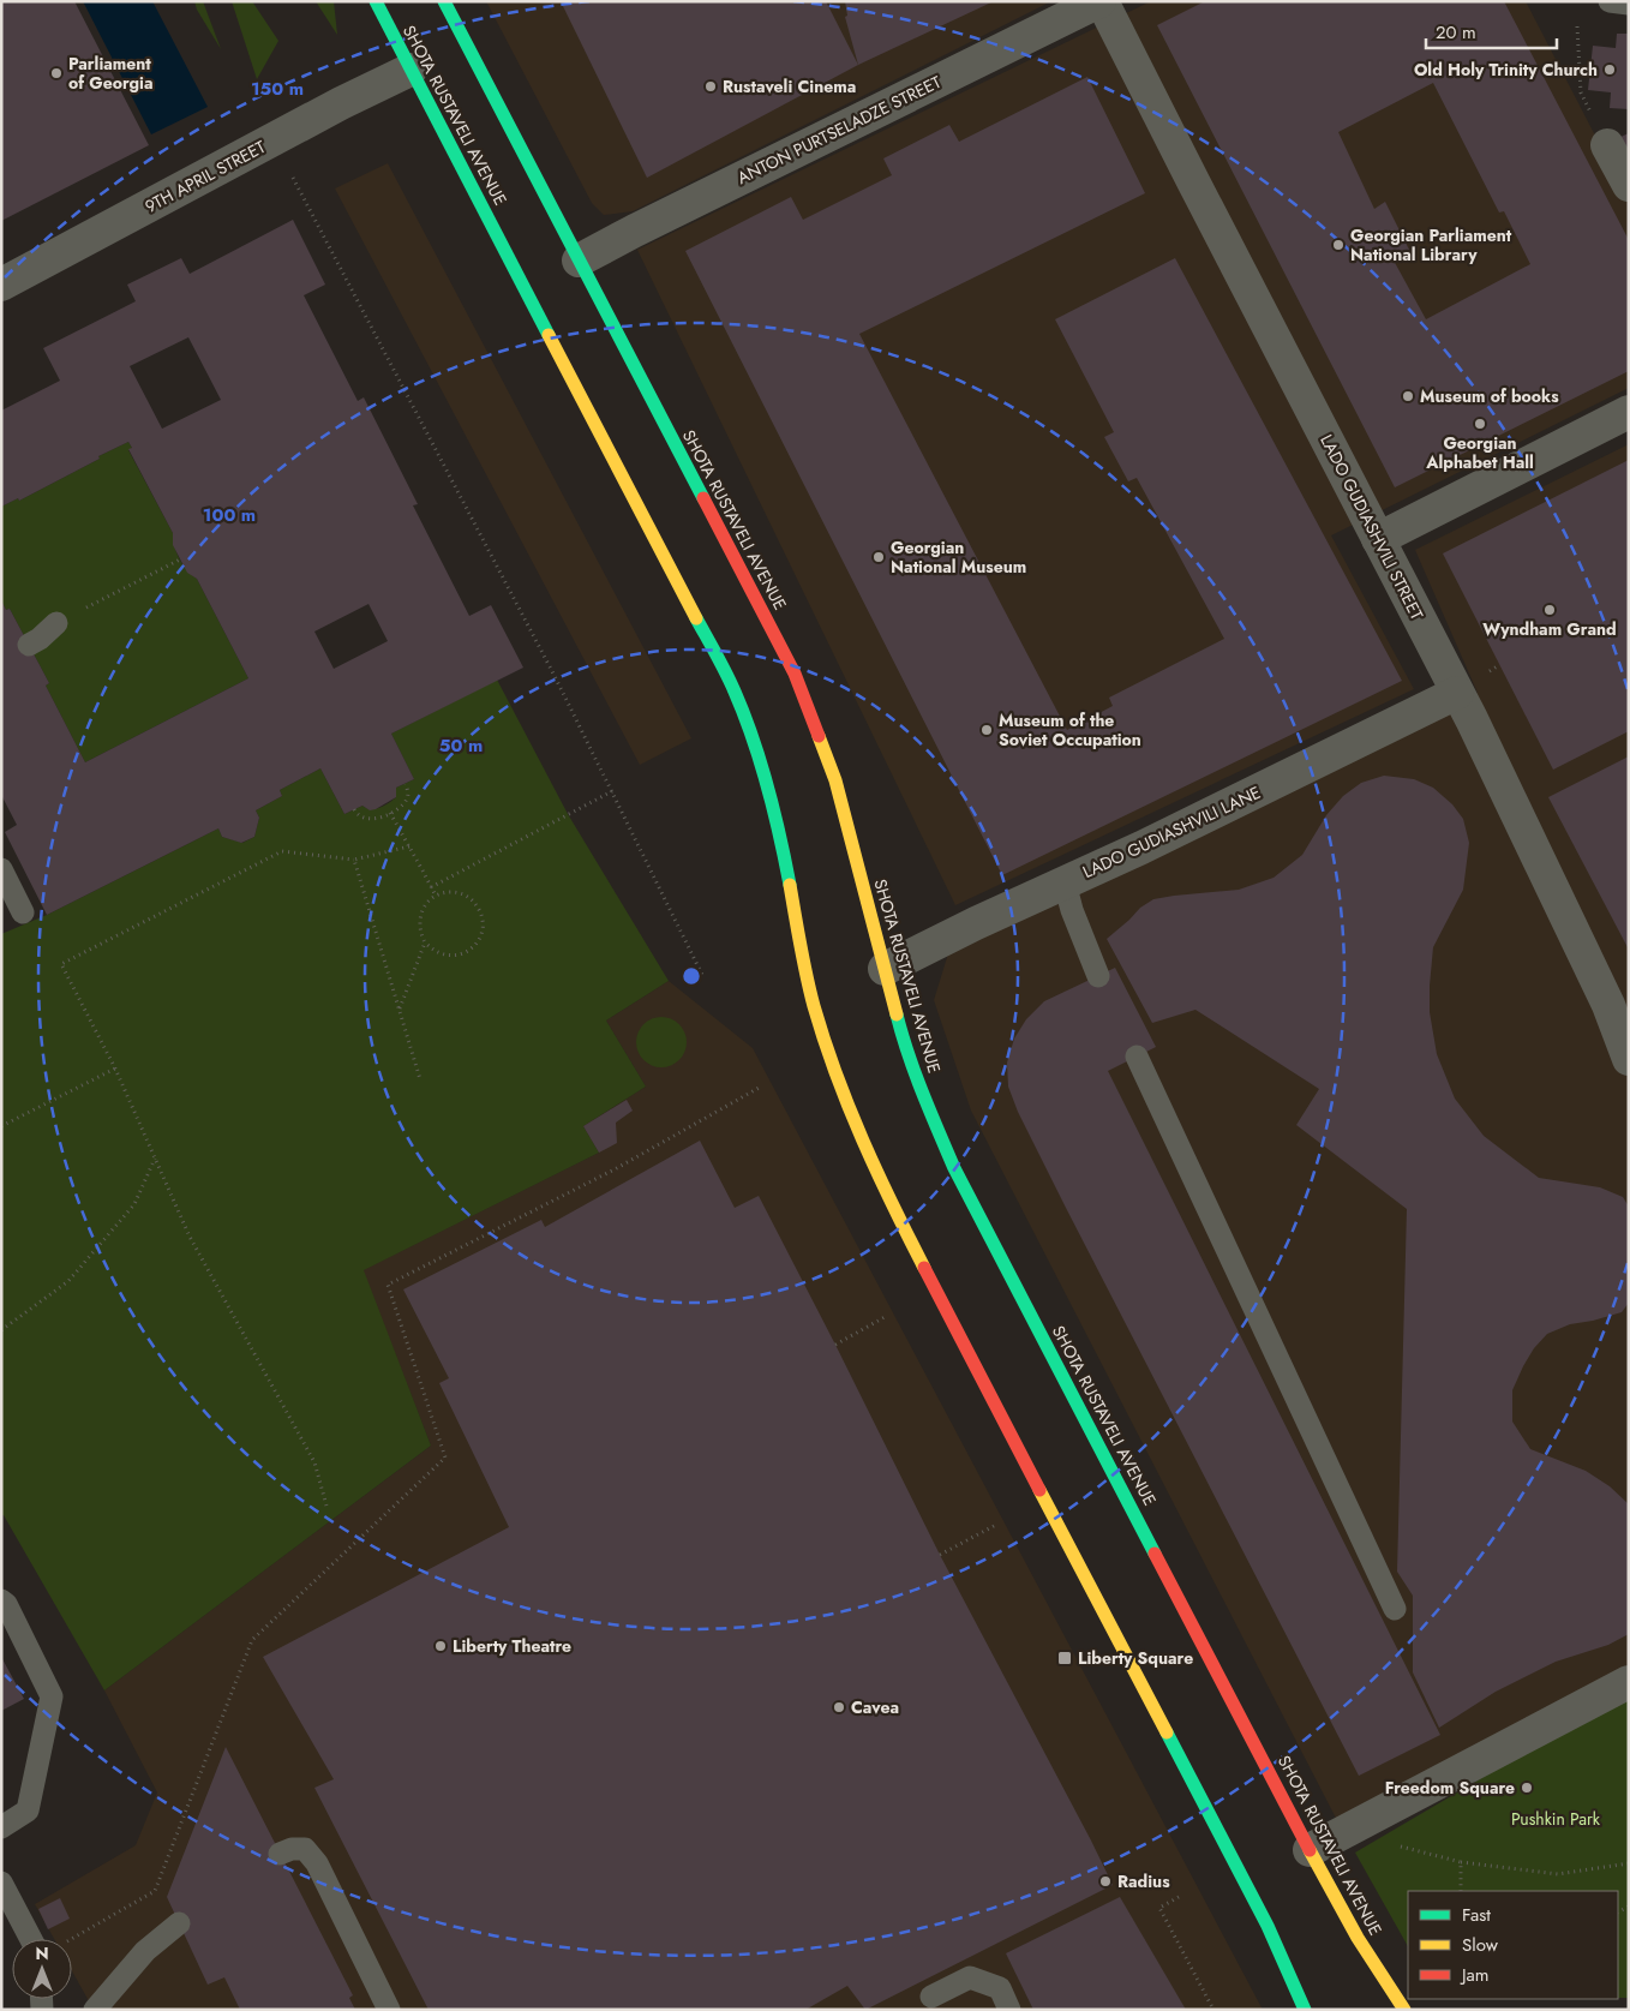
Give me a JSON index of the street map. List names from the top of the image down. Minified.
{"streets":{"main road":["SHOTA RUSTAVELI AVENUE"],"street":["ANTON PURTSELADZE STREET","9TH APRIL STREET","LADO GUDIASHVILI STREET","LADO GUDIASHVILI LANE"]},"crossings":[["SHOTA RUSTAVELI AVENUE","ANTON PURTSELADZE STREET"],["SHOTA RUSTAVELI AVENUE","9TH APRIL STREET"],["SHOTA RUSTAVELI AVENUE","LADO GUDIASHVILI LANE"],["ANTON PURTSELADZE STREET","LADO GUDIASHVILI STREET"],["LADO GUDIASHVILI STREET","LADO GUDIASHVILI LANE"]],"parks":["Pushkin Park"],"places":{"other":["Old Holy Trinity Church","Parliament of Georgia","Rustaveli Cinema","Georgian Parliament National Library","Museum of books","Georgian Alphabet Hall","Georgian National Museum","Wyndham Grand","Museum of the Soviet Occupation","Liberty Theatre","Cavea","Freedom Square","Radius"],"transit":["Liberty Square"]},"legend":["Fast","Slow","Jam"],"scale_bar":"20 m","north":"top","rings":["150 m","100 m","50 m"]}
